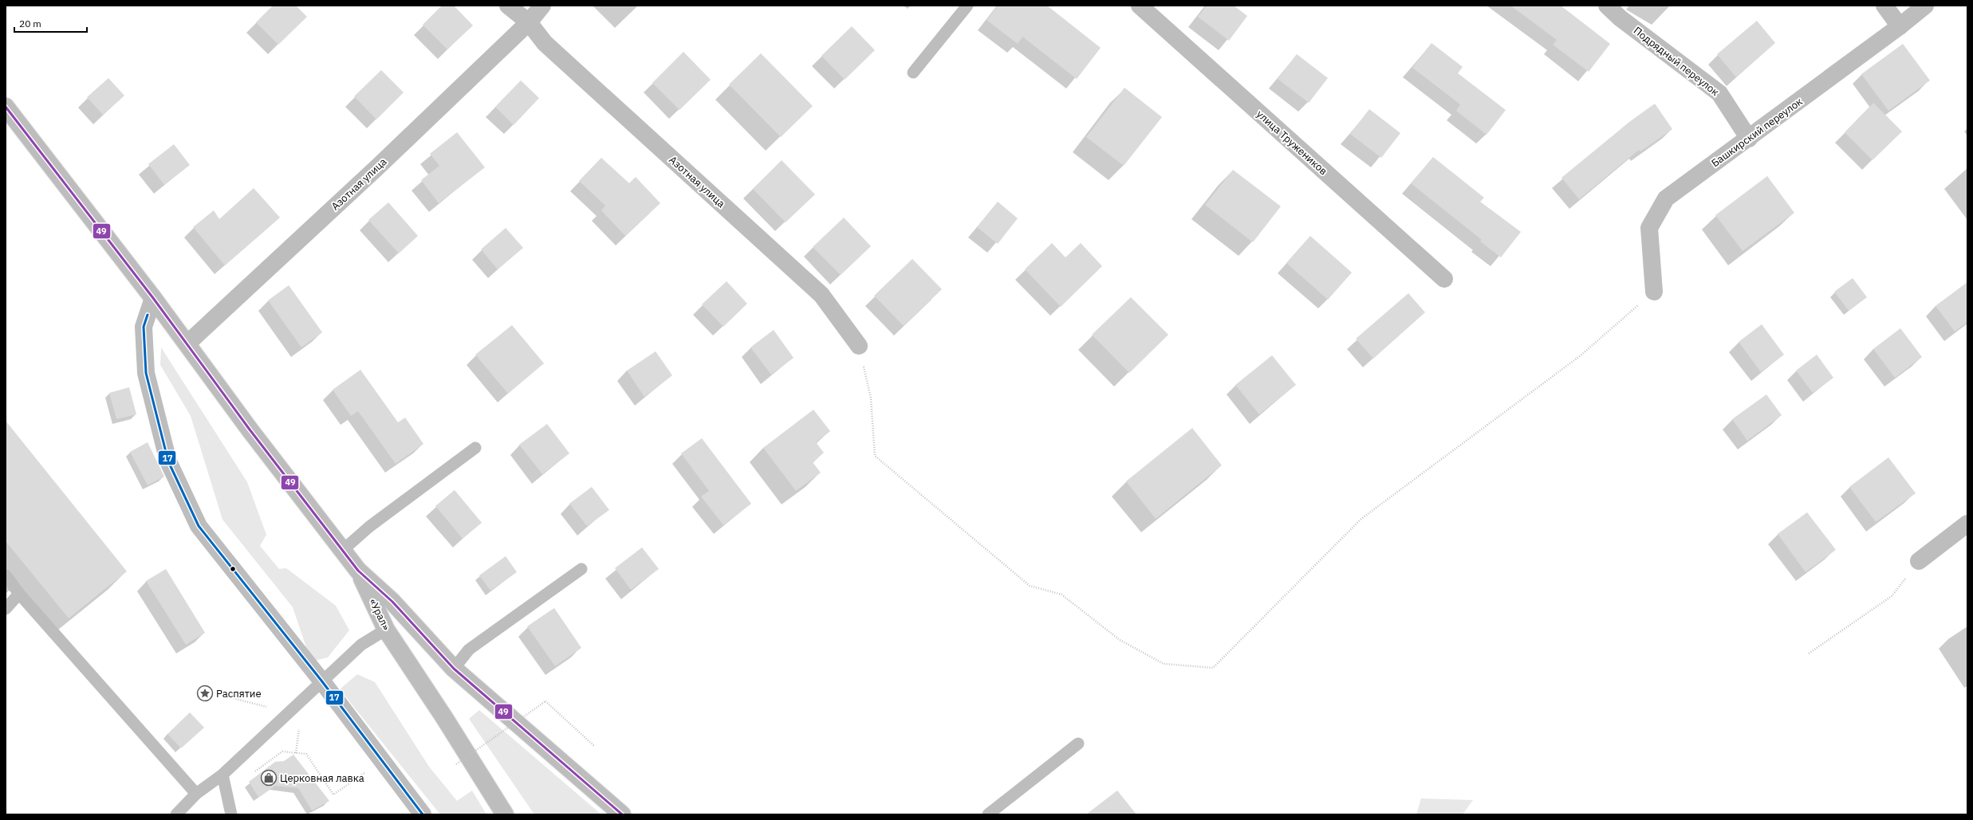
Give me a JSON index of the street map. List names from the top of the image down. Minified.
{"streets":{"street":["Подрядный переулок","Башкирский переулок","улица Тружеников","Азотная улица","«Урал»"]},"crossings":[["Подрядный переулок","Башкирский переулок"]],"places":{"place":["Распятие"],"shop":["Церковная лавка"]},"lines":["transit line 49","transit line 17"],"scale_bar":"20 m"}
